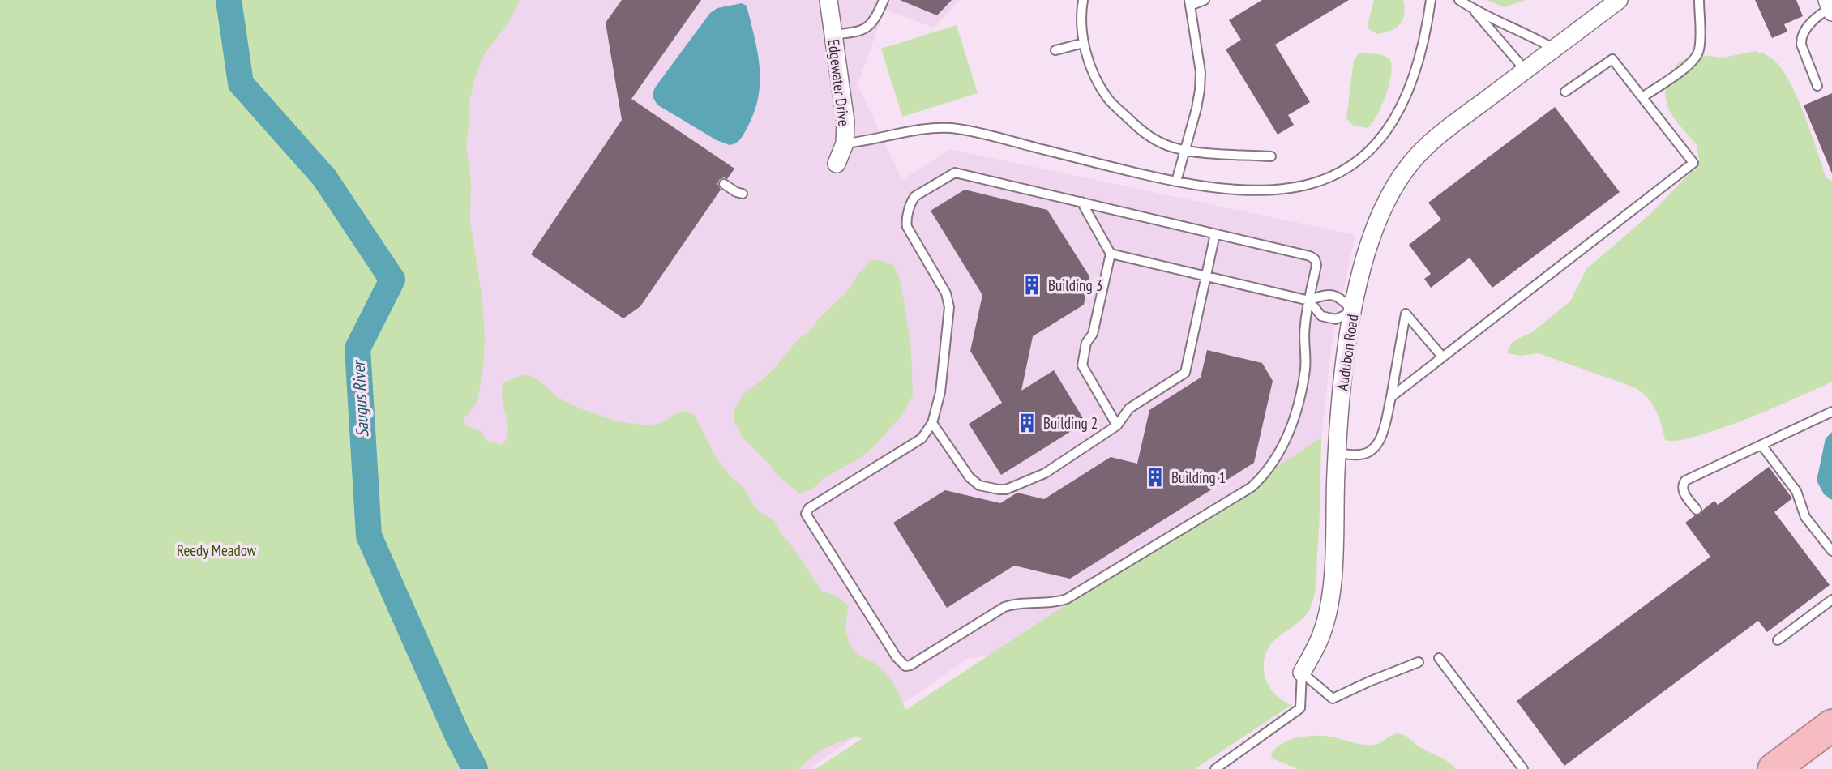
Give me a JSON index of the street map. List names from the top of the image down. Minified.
{"streets":{"street":["Edgewater Drive","Audubon Road"]},"water":["Saugus River"],"parks":["Reedy Meadow"],"places":{"building":["Building 3","Building 2","Building 1"]}}
